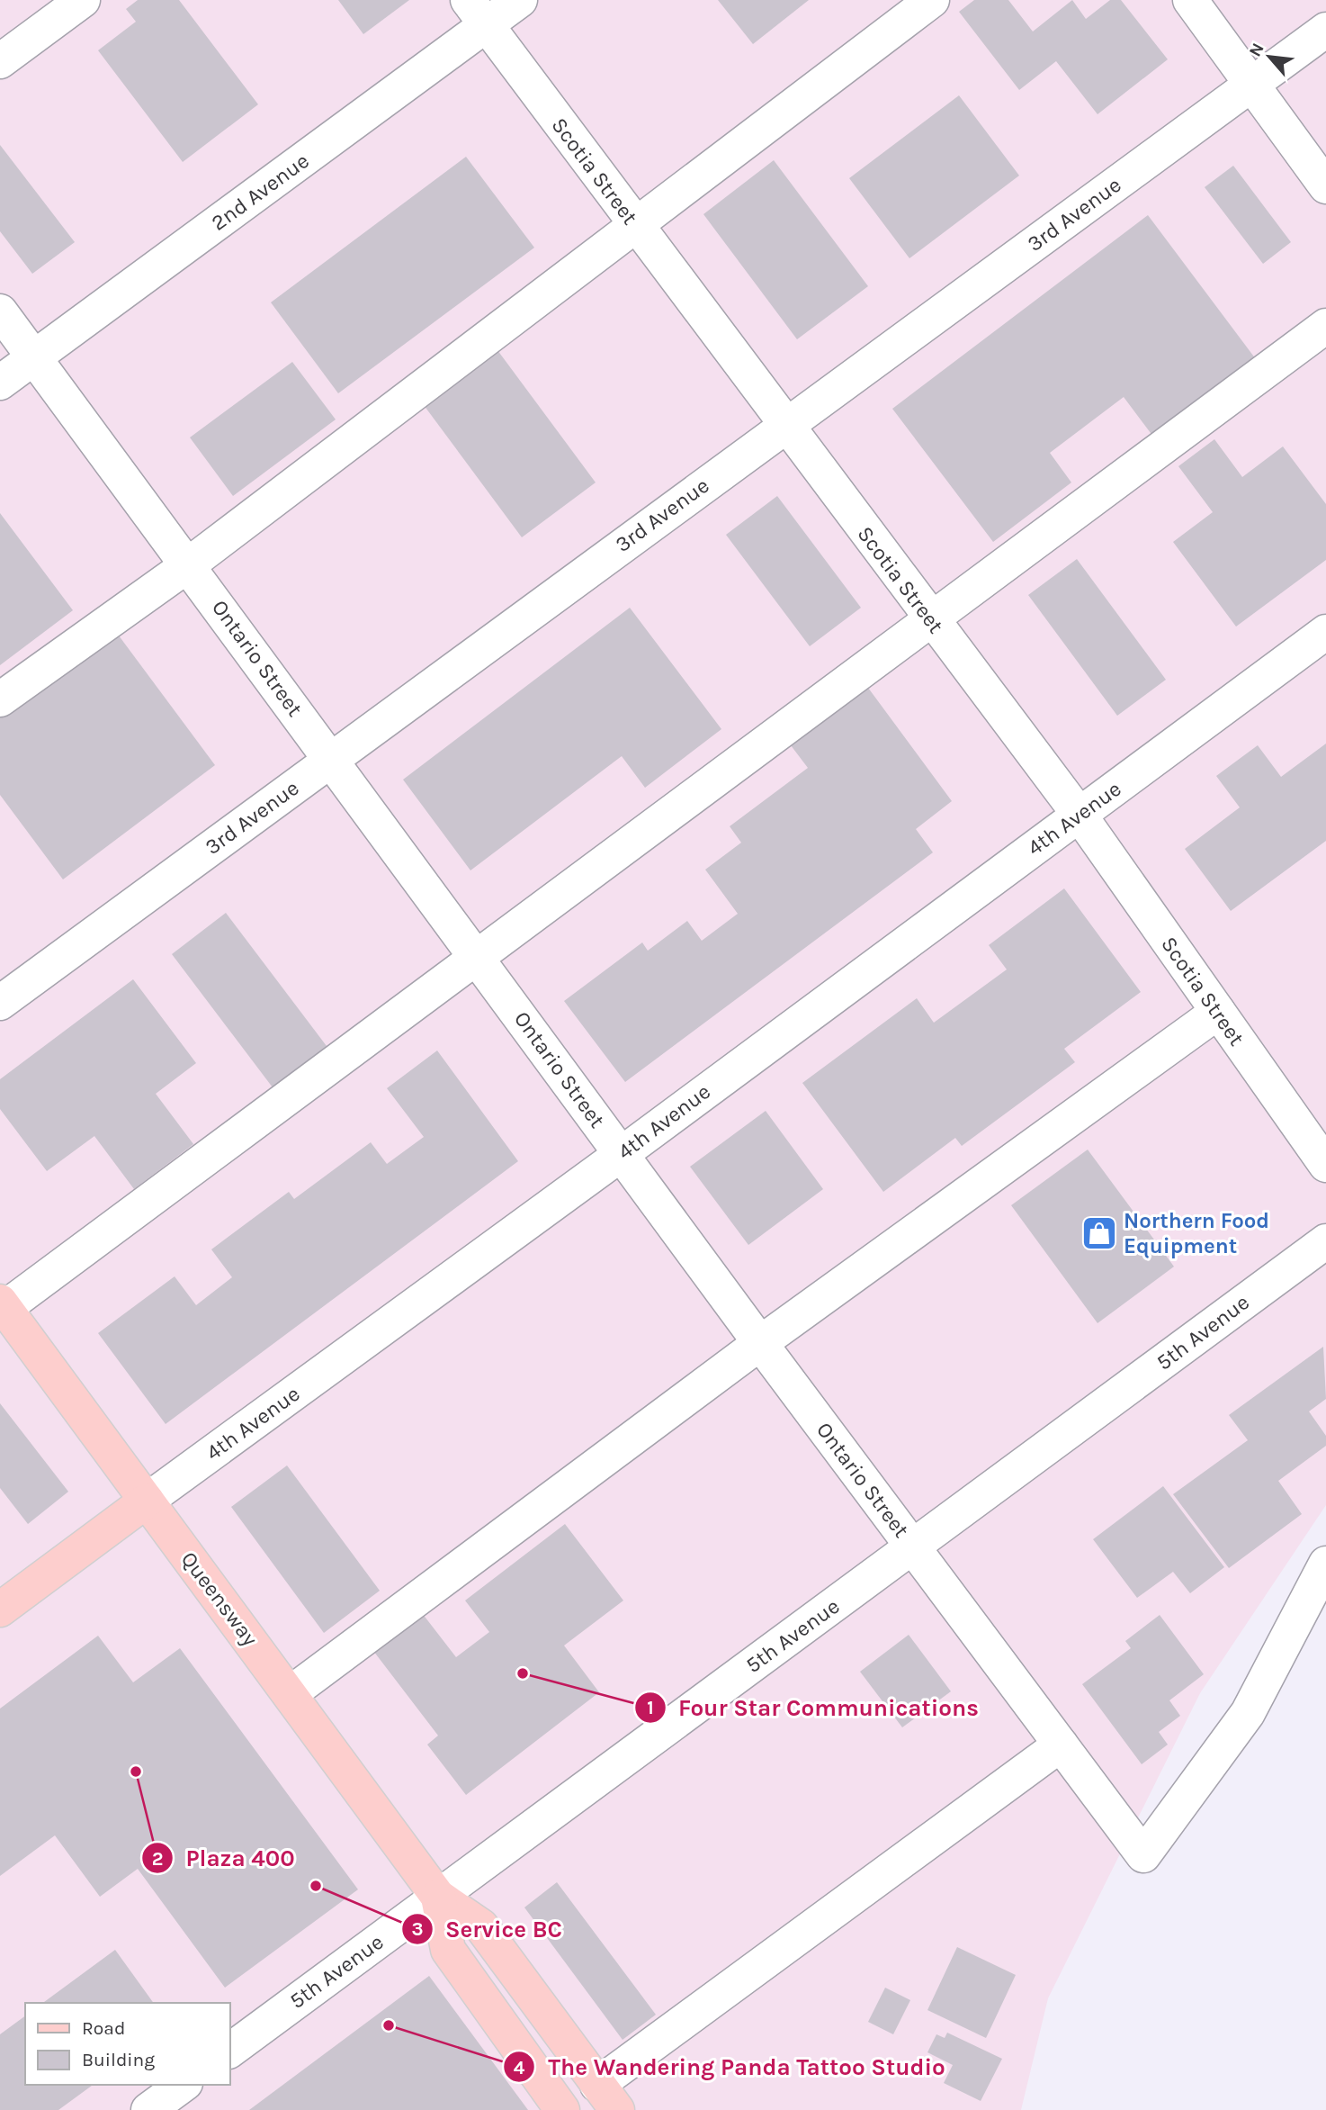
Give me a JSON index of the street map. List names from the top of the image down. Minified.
{"streets":{"main road":["4th Avenue","Queensway"],"street":["Scotia Street","2nd Avenue","3rd Avenue","Ontario Street","5th Avenue"]},"crossings":[["Scotia Street","2nd Avenue"],["Scotia Street","3rd Avenue"],["Scotia Street","4th Avenue"],["2nd Avenue","Ontario Street"],["3rd Avenue","Ontario Street"],["Ontario Street","4th Avenue"],["Ontario Street","5th Avenue"],["4th Avenue","Queensway"],["5th Avenue","Queensway"]],"places":{"shop":["Northern Food Equipment"],"other":["Four Star Communications","Plaza 400","Service BC","The Wandering Panda Tattoo Studio"]},"legend":["Road","Building"],"north":"top left"}
